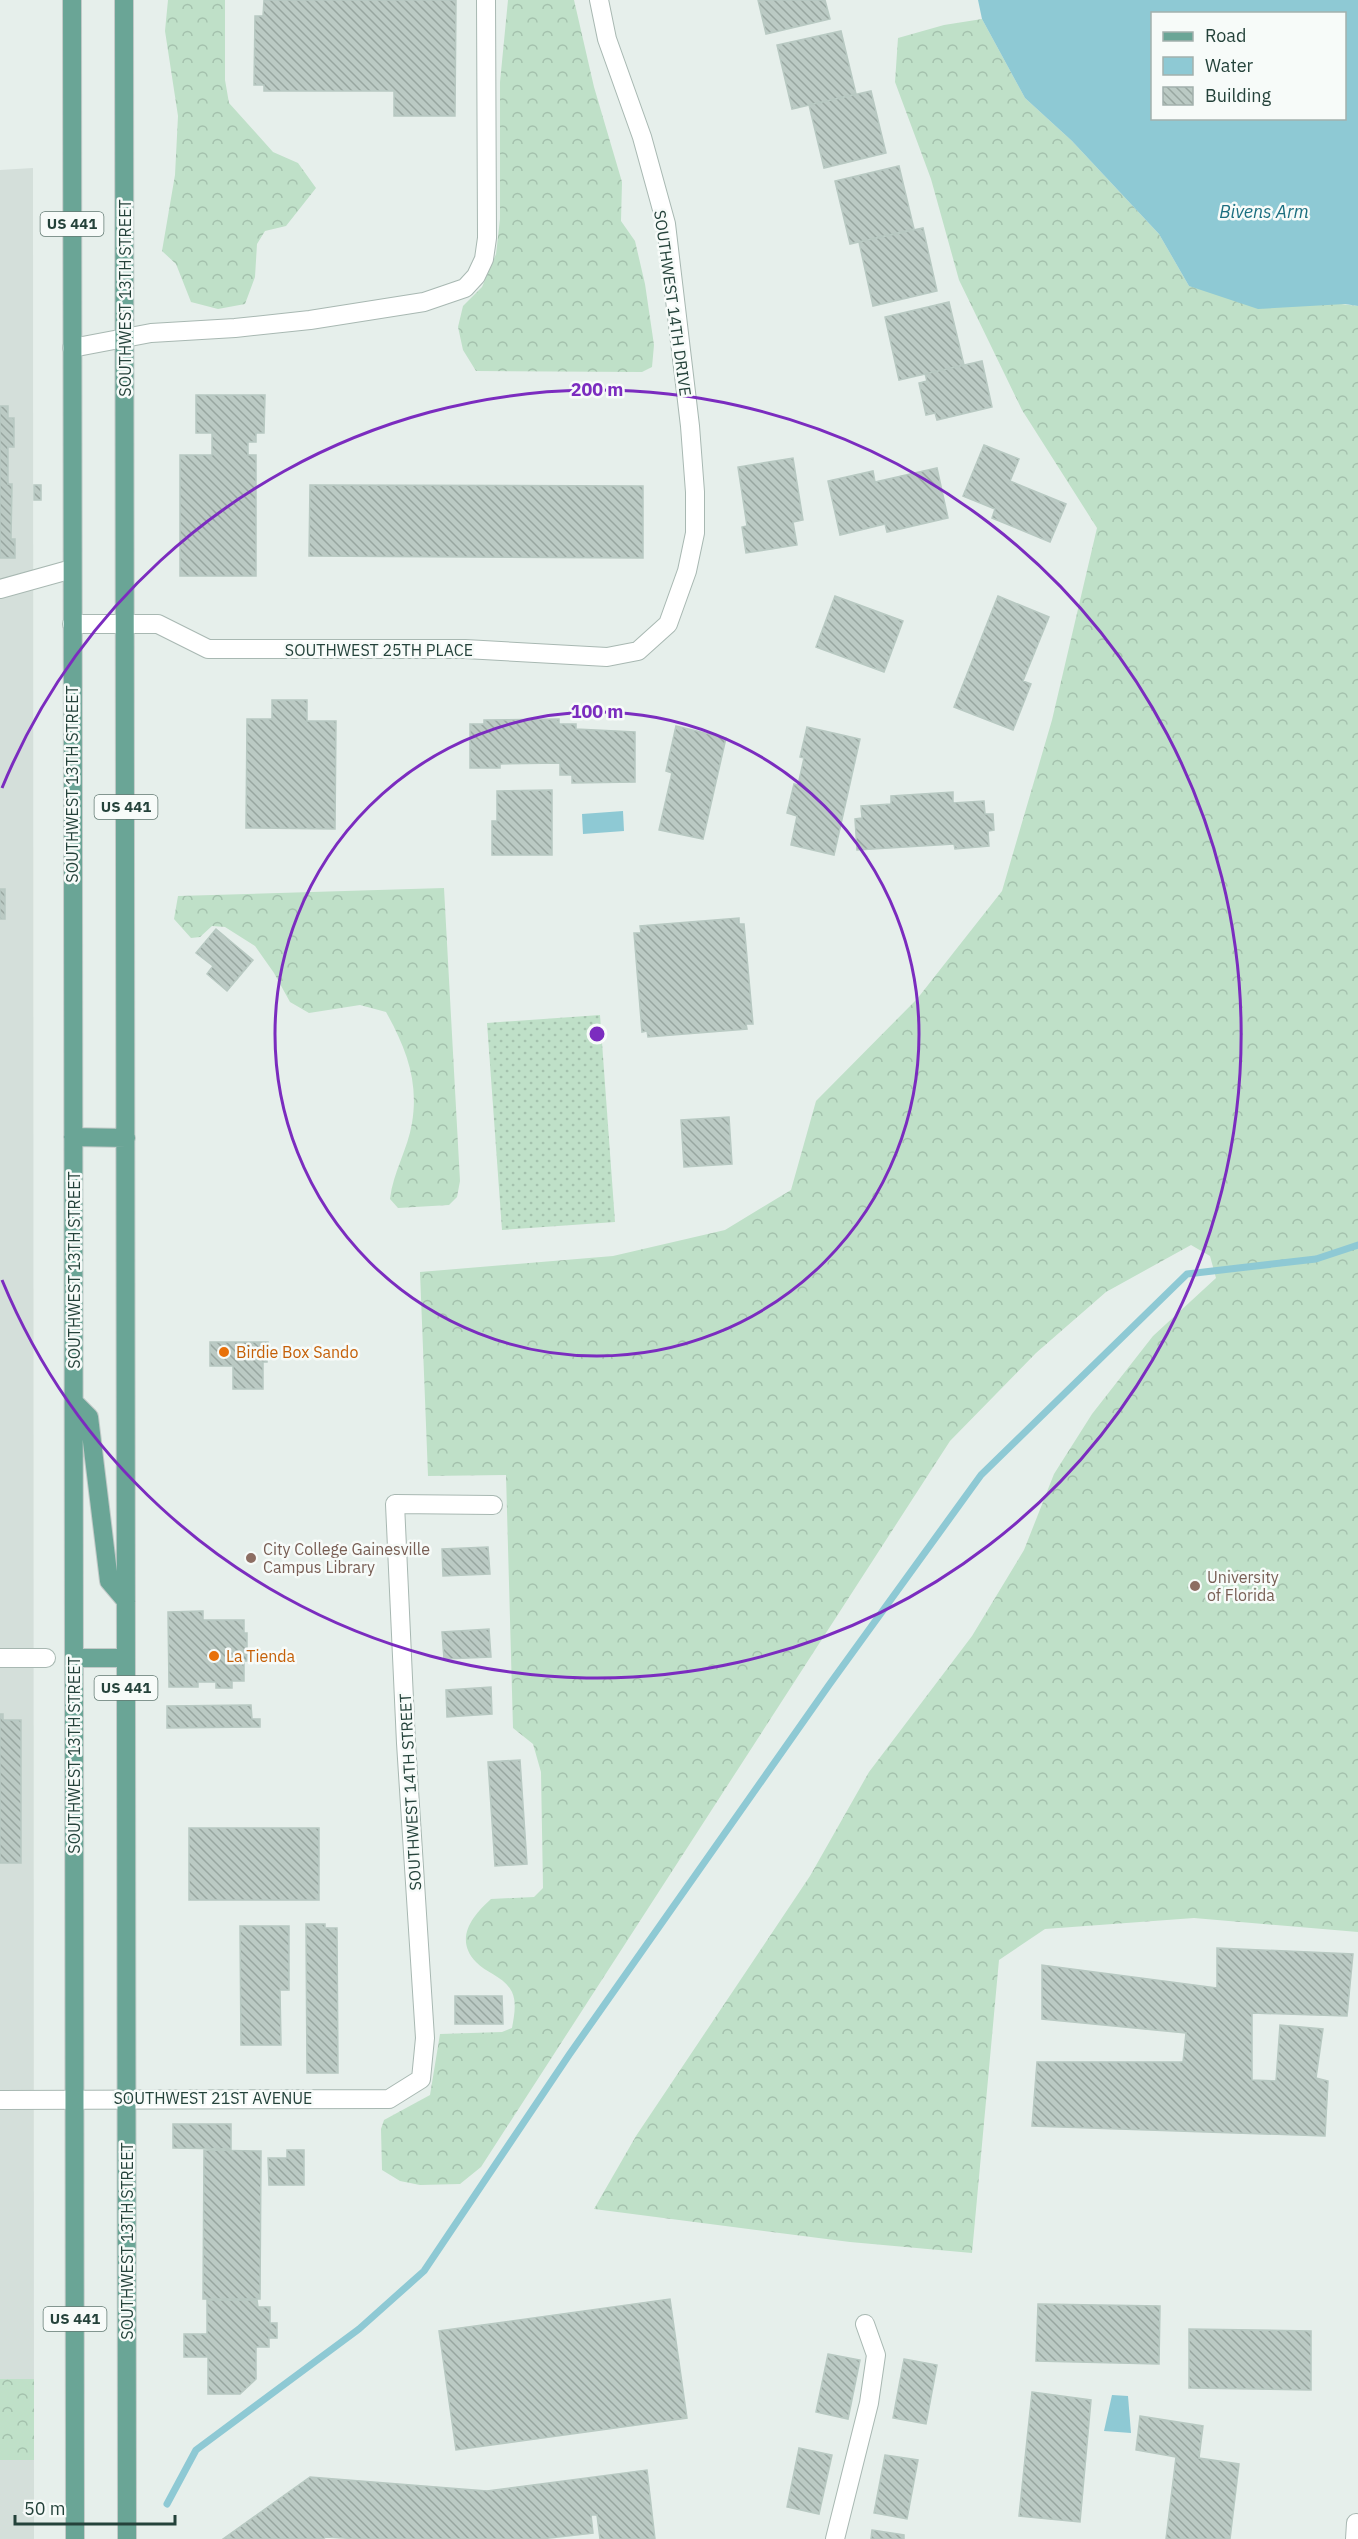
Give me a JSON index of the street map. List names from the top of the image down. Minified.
{"streets":{"main road":["US 441","SOUTHWEST 13TH STREET"],"street":["SOUTHWEST 14TH DRIVE","SOUTHWEST 25TH PLACE","SOUTHWEST 14TH STREET","SOUTHWEST 21ST AVENUE"]},"crossings":[["SOUTHWEST 13TH STREET","SOUTHWEST 25TH PLACE"],["SOUTHWEST 13TH STREET","SOUTHWEST 21ST AVENUE"],["SOUTHWEST 14TH DRIVE","SOUTHWEST 25TH PLACE"],["SOUTHWEST 14TH STREET","SOUTHWEST 21ST AVENUE"]],"water":["Bivens Arm"],"places":["Birdie Box Sando","City College Gainesville Campus Library","University of Florida","La Tienda"],"legend":["Road","Water","Building"],"scale_bar":"50 m","rings":["200 m","100 m"]}
